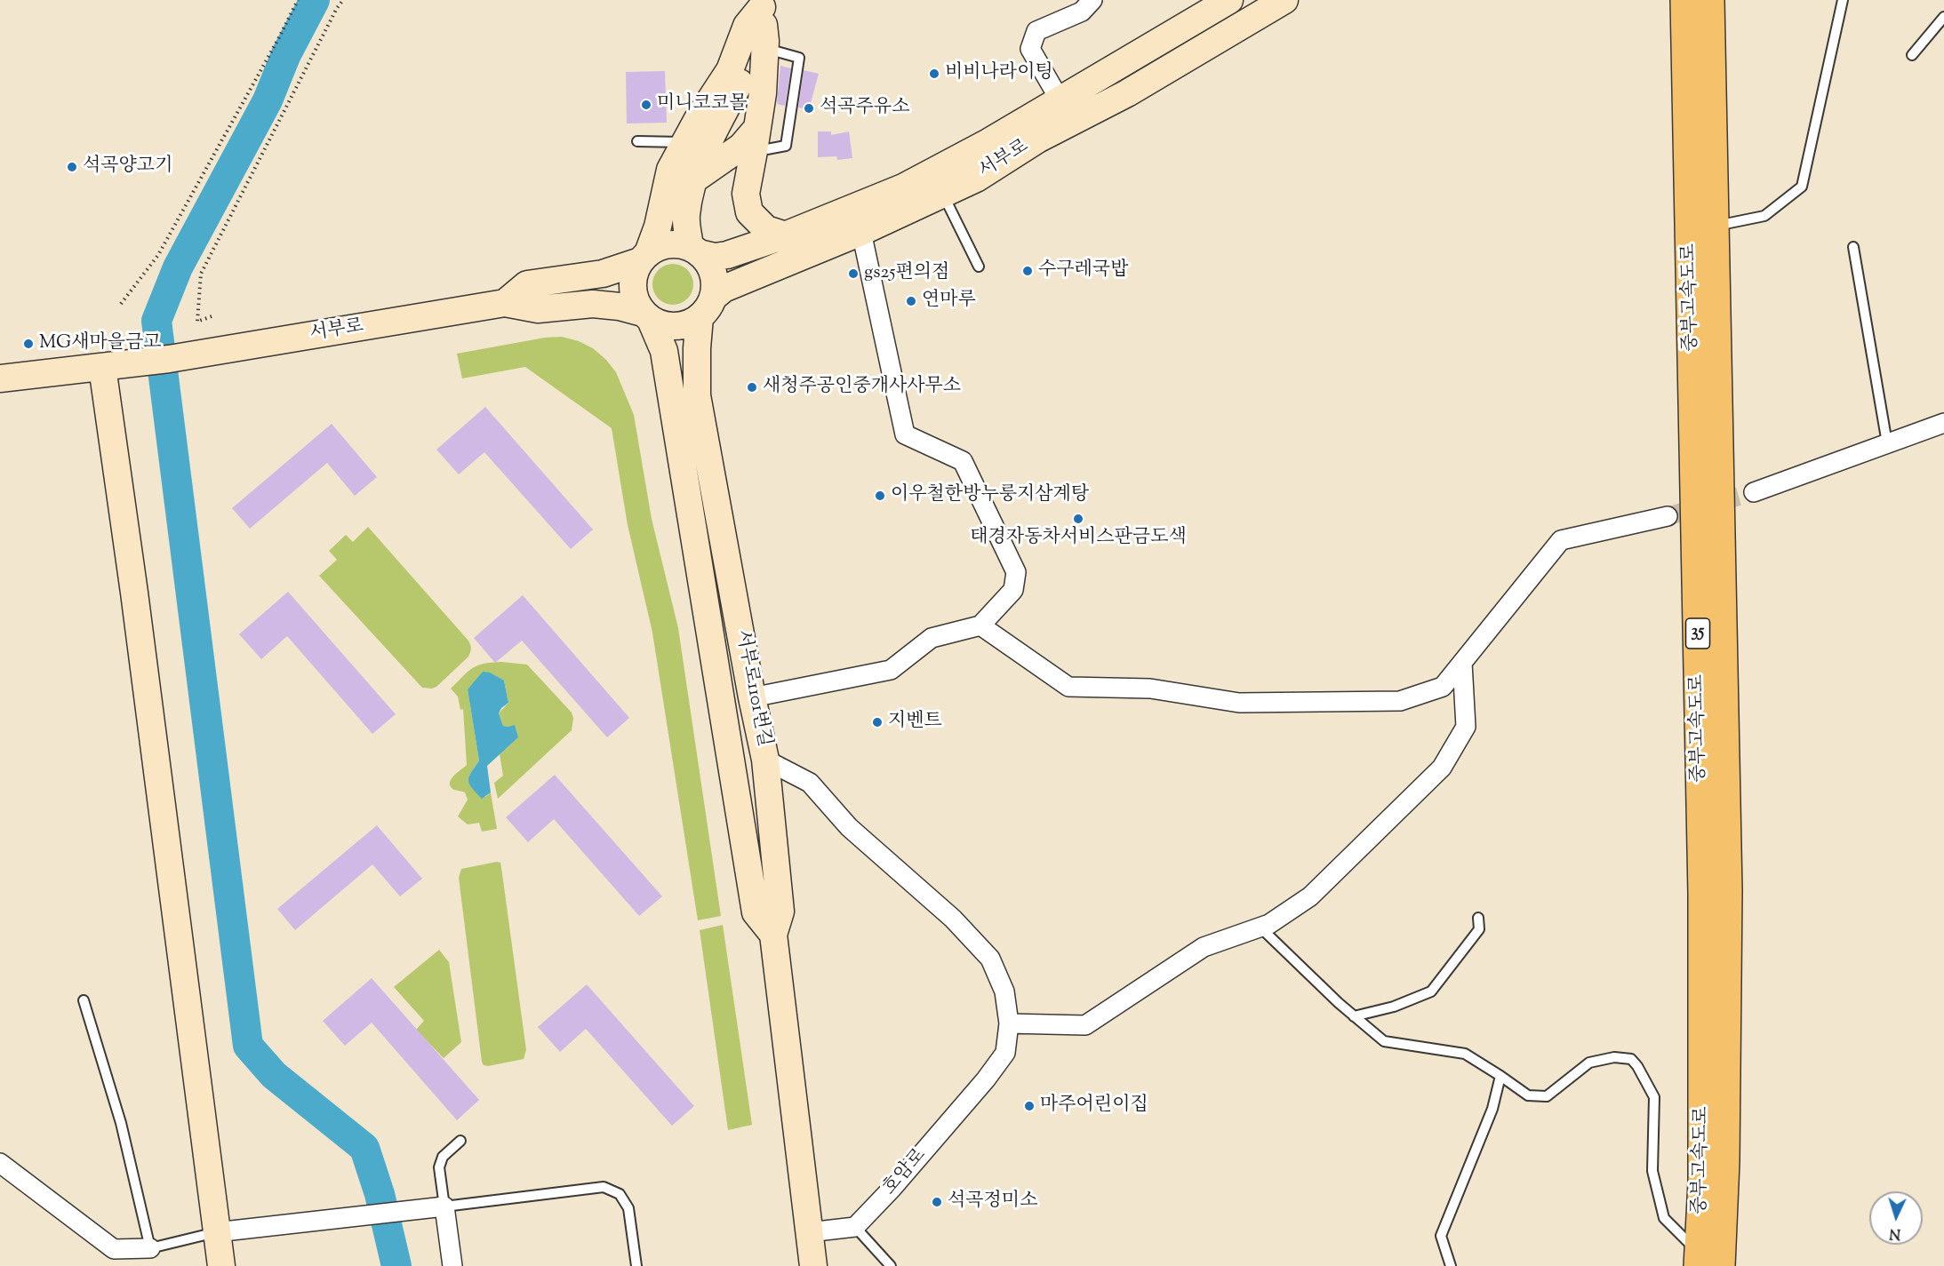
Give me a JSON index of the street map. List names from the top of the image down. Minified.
{"streets":{"highway":["중부고속도로","35"],"street":["서부로","서부로1101번길","호암로"]},"crossings":[["서부로","서부로1101번길"],["서부로1101번길","호암로"]],"places":["비비나라이팅","미니코코몰","석곡주유소","석곡양고기","수구레국밥","gs25편의점","연마루","MG새마을금고","새청주공인중개사사무소","이우철한방누룽지삼계탕","태경자동차서비스판금도색","지벤트","마주어린이집","석곡정미소"],"north":"bottom"}
